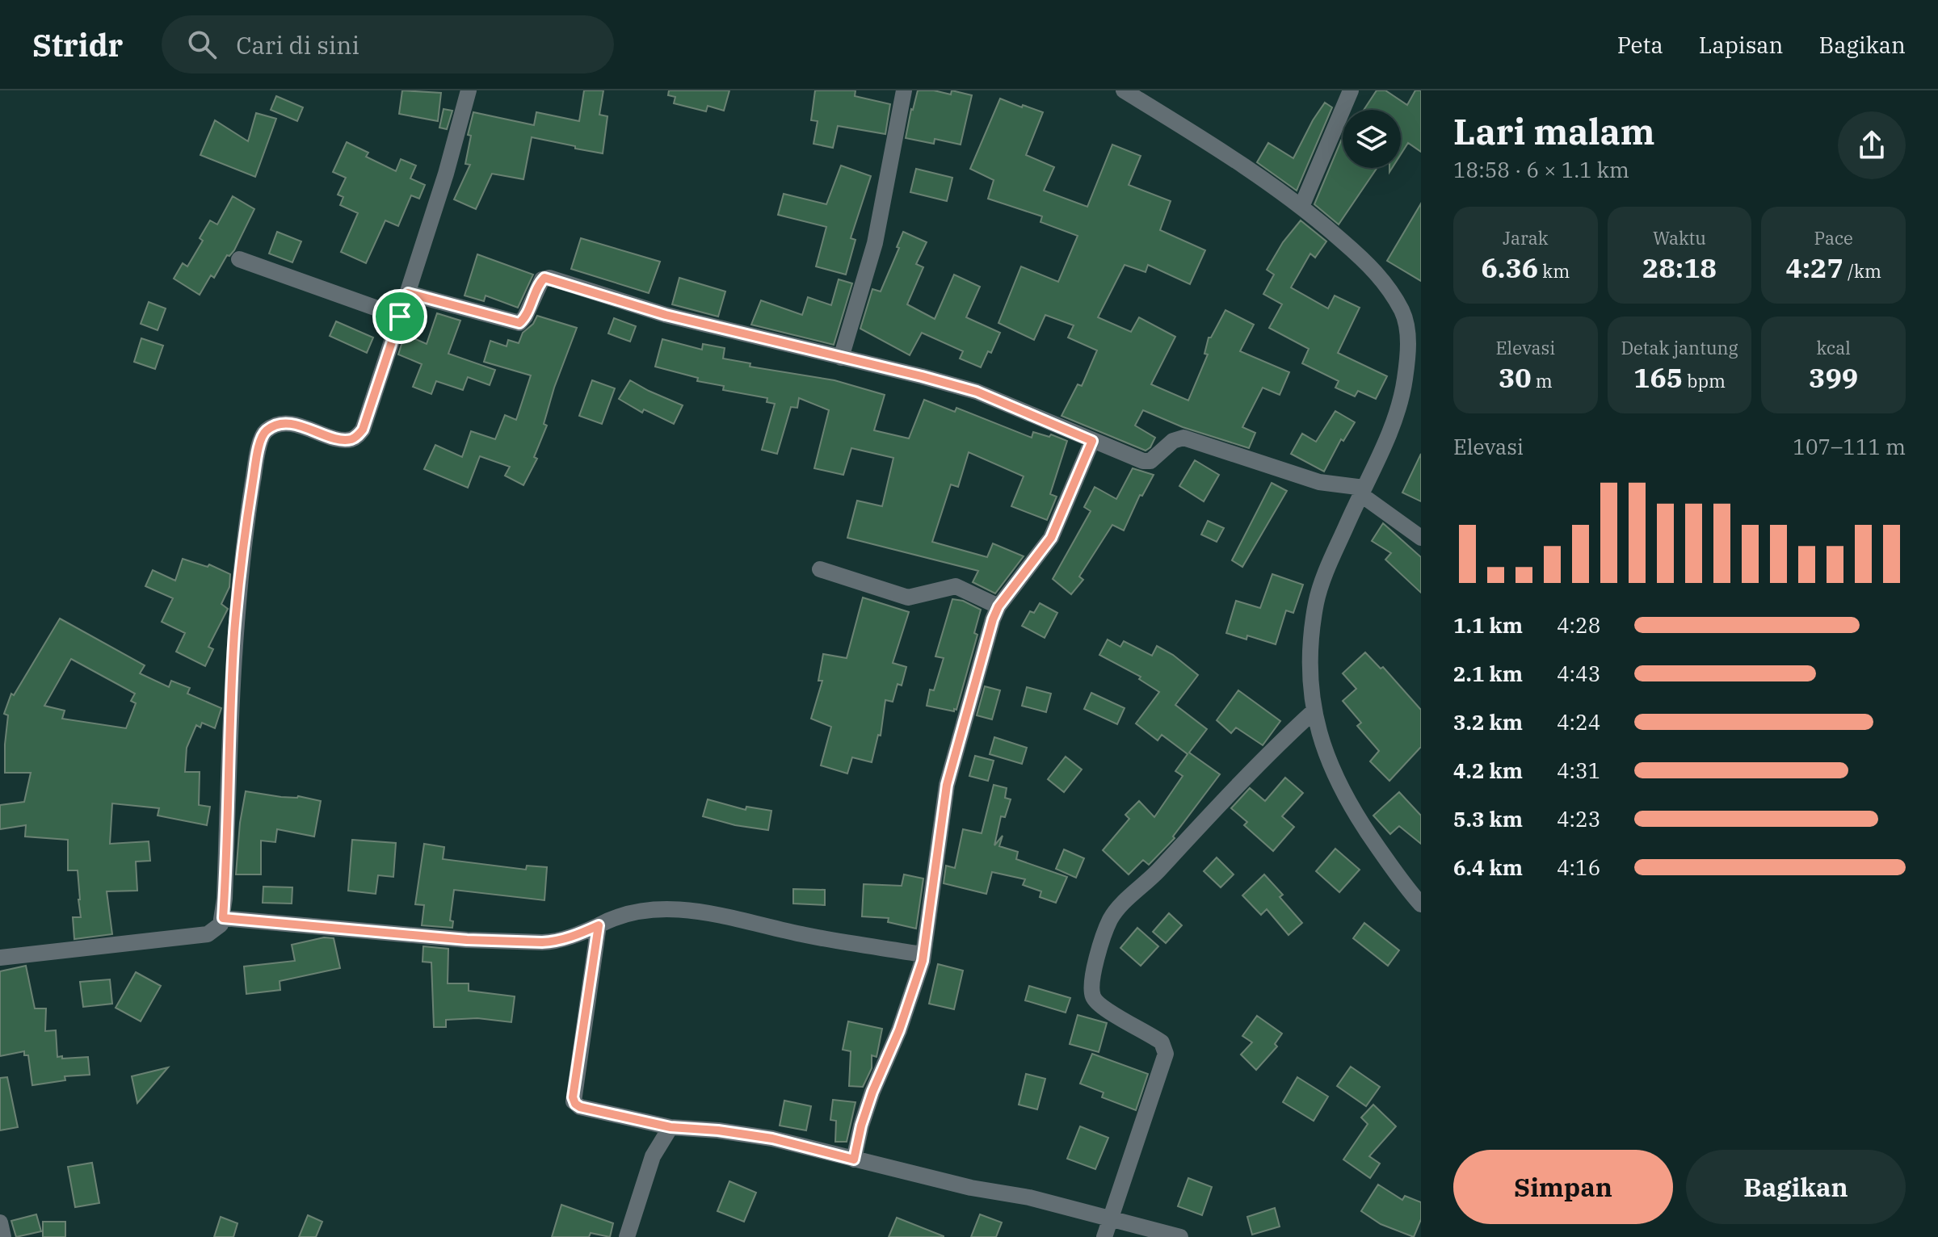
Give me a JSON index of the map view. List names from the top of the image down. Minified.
{"page":{"header":"Stridr","search":"Cari di sini","nav":["Peta","Lapisan","Bagikan"],"heading":["Lari malam","18:58 · 6 × 1.1 km"],"stats":[["Jarak","6.36 km"],["Waktu","28:18"],["Pace","4:27 /km"],["Elevasi","30 m"],["Detak jantung","165 bpm"],["kcal","399"]],"chart":["Elevasi","107–111 m"],"list":[{"name":"1.1 km","note":"4:28"},{"name":"2.1 km","note":"4:43"},{"name":"3.2 km","note":"4:24"},{"name":"4.2 km","note":"4:31"},{"name":"5.3 km","note":"4:23"},{"name":"6.4 km","note":"4:16"}],"buttons":["Simpan","Bagikan"]}}
